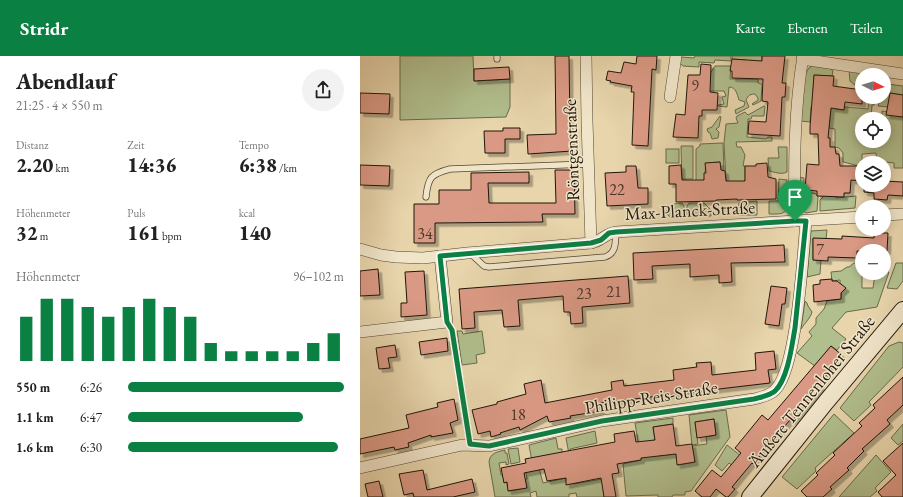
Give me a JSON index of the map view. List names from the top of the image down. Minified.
{"streets":{"street":["Röntgenstraße","Max-Planck-Straße","Äußere Tennenloher Straße","Philipp-Reis-Straße"]},"crossings":[["Röntgenstraße","Max-Planck-Straße"],["Max-Planck-Straße","Philipp-Reis-Straße"]],"house_numbers":["9","22","34","7","21","23","18"],"north":"right","page":{"header":"Stridr","nav":["Karte","Ebenen","Teilen"],"heading":["Abendlauf","21:25 · 4 × 550 m"],"map_buttons":["+","−"],"stats":[["Distanz","2.20 km"],["Zeit","14:36"],["Tempo","6:38 /km"],["Höhenmeter","32 m"],["Puls","161 bpm"],["kcal","140"]],"chart":["Höhenmeter","96–102 m"],"list":[{"name":"550 m","note":"6:26"},{"name":"1.1 km","note":"6:47"},{"name":"1.6 km","note":"6:30"}]}}
